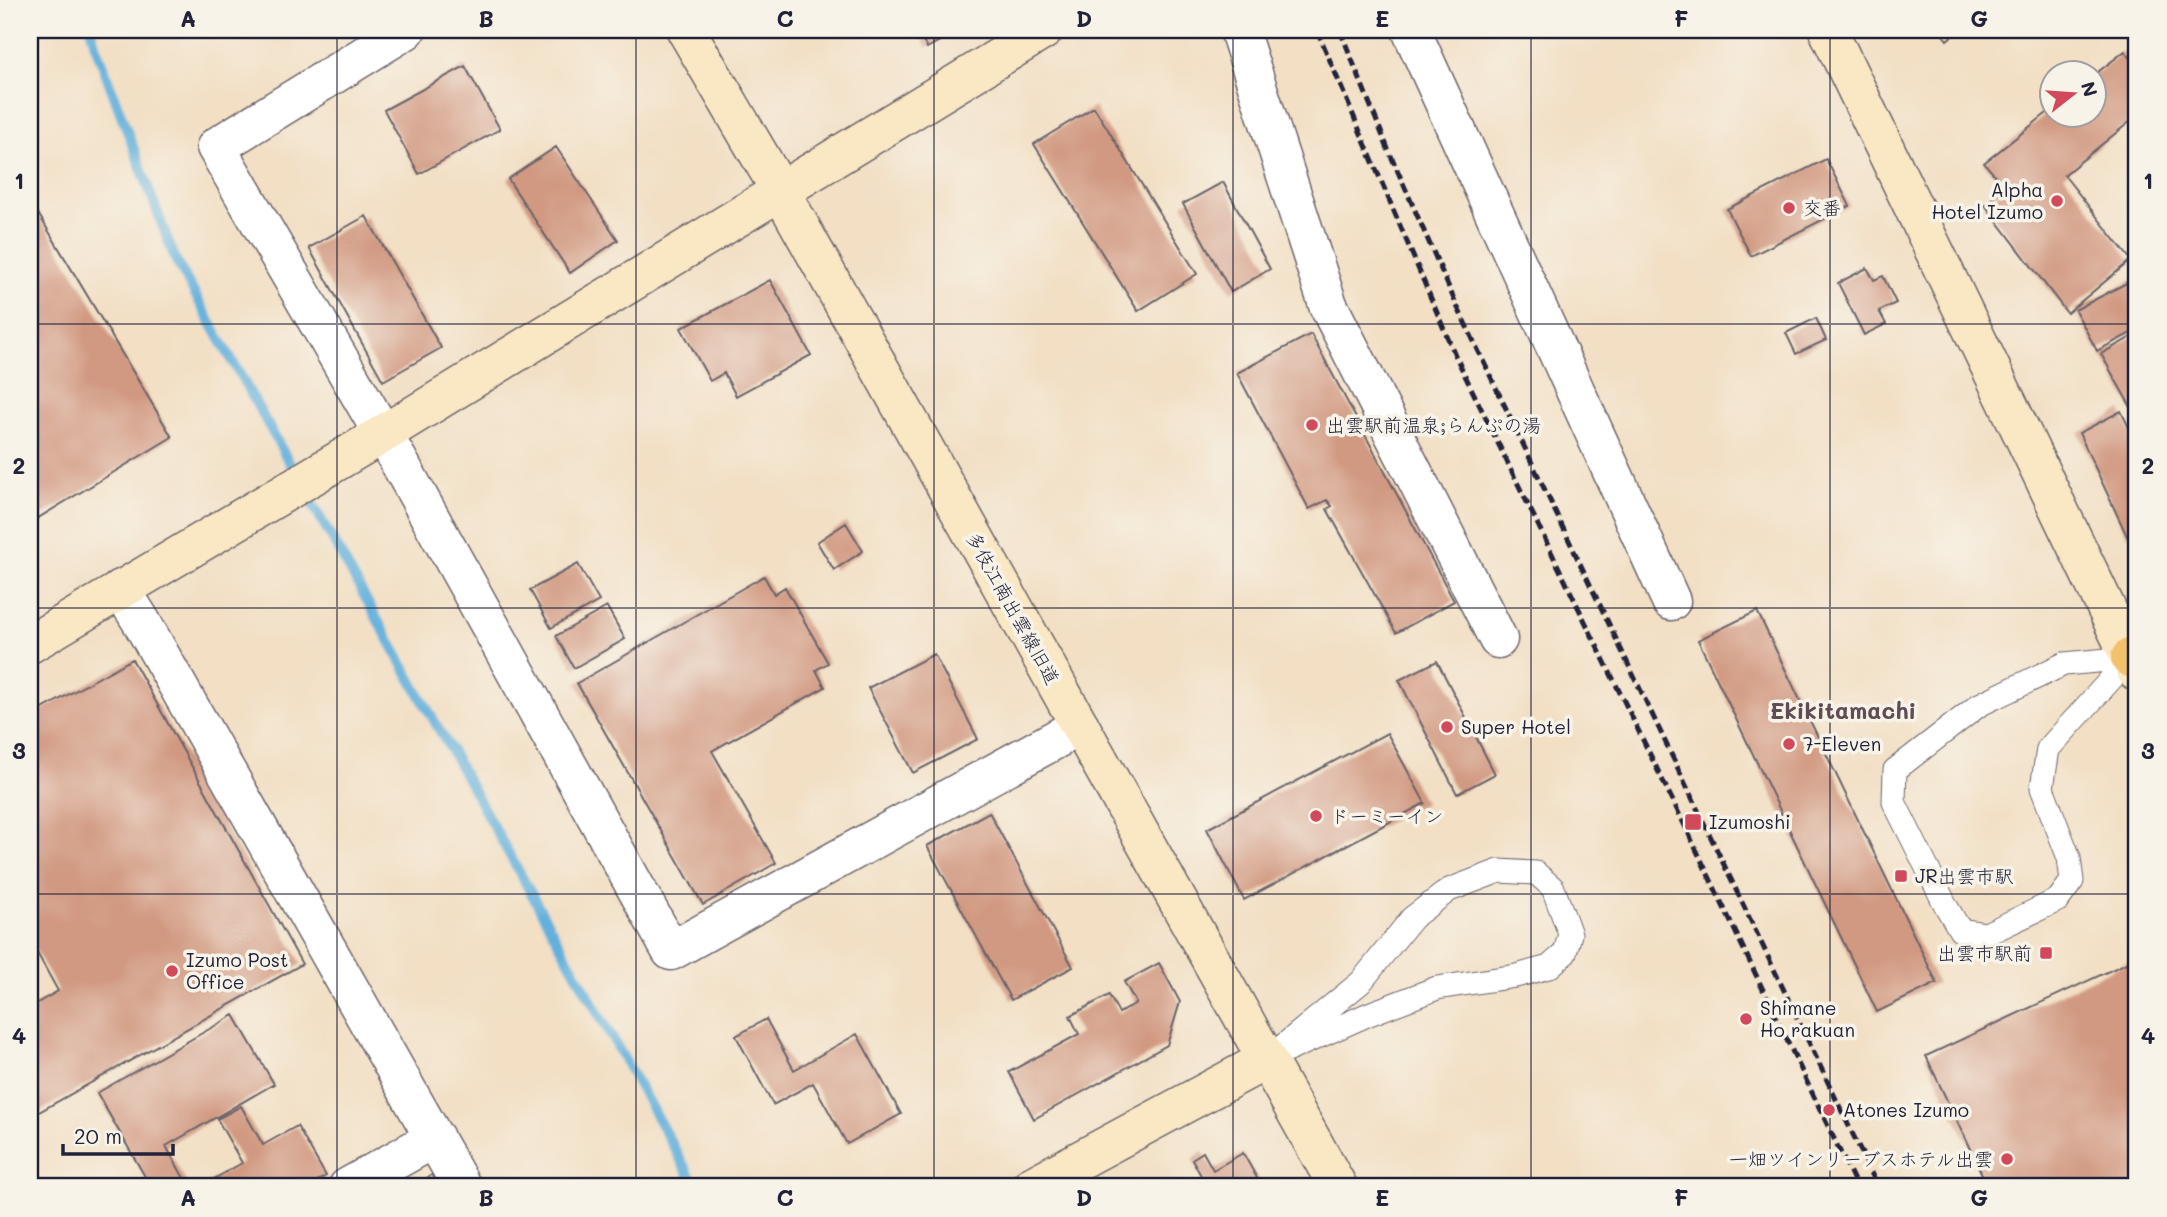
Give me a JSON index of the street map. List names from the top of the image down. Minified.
{"streets":{"street":["多伎江南出雲線旧道"]},"districts":["Ekikitamachi"],"places":{"other":["Alpha Hotel Izumo","交番","出雲駅前温泉;らんぷの湯","Super Hotel","7-Eleven","ドーミーイン","Izumo Post Office","Shimane Ho rakuan","Atones Izumo","一畑ツインリーブスホテル出雲"],"transit":["Izumoshi","JR出雲市駅","出雲市駅前"]},"scale_bar":"20 m","north":"right","grid":{"columns":["A","B","C","D","E","F","G"],"rows":["1","2","3","4"]}}
